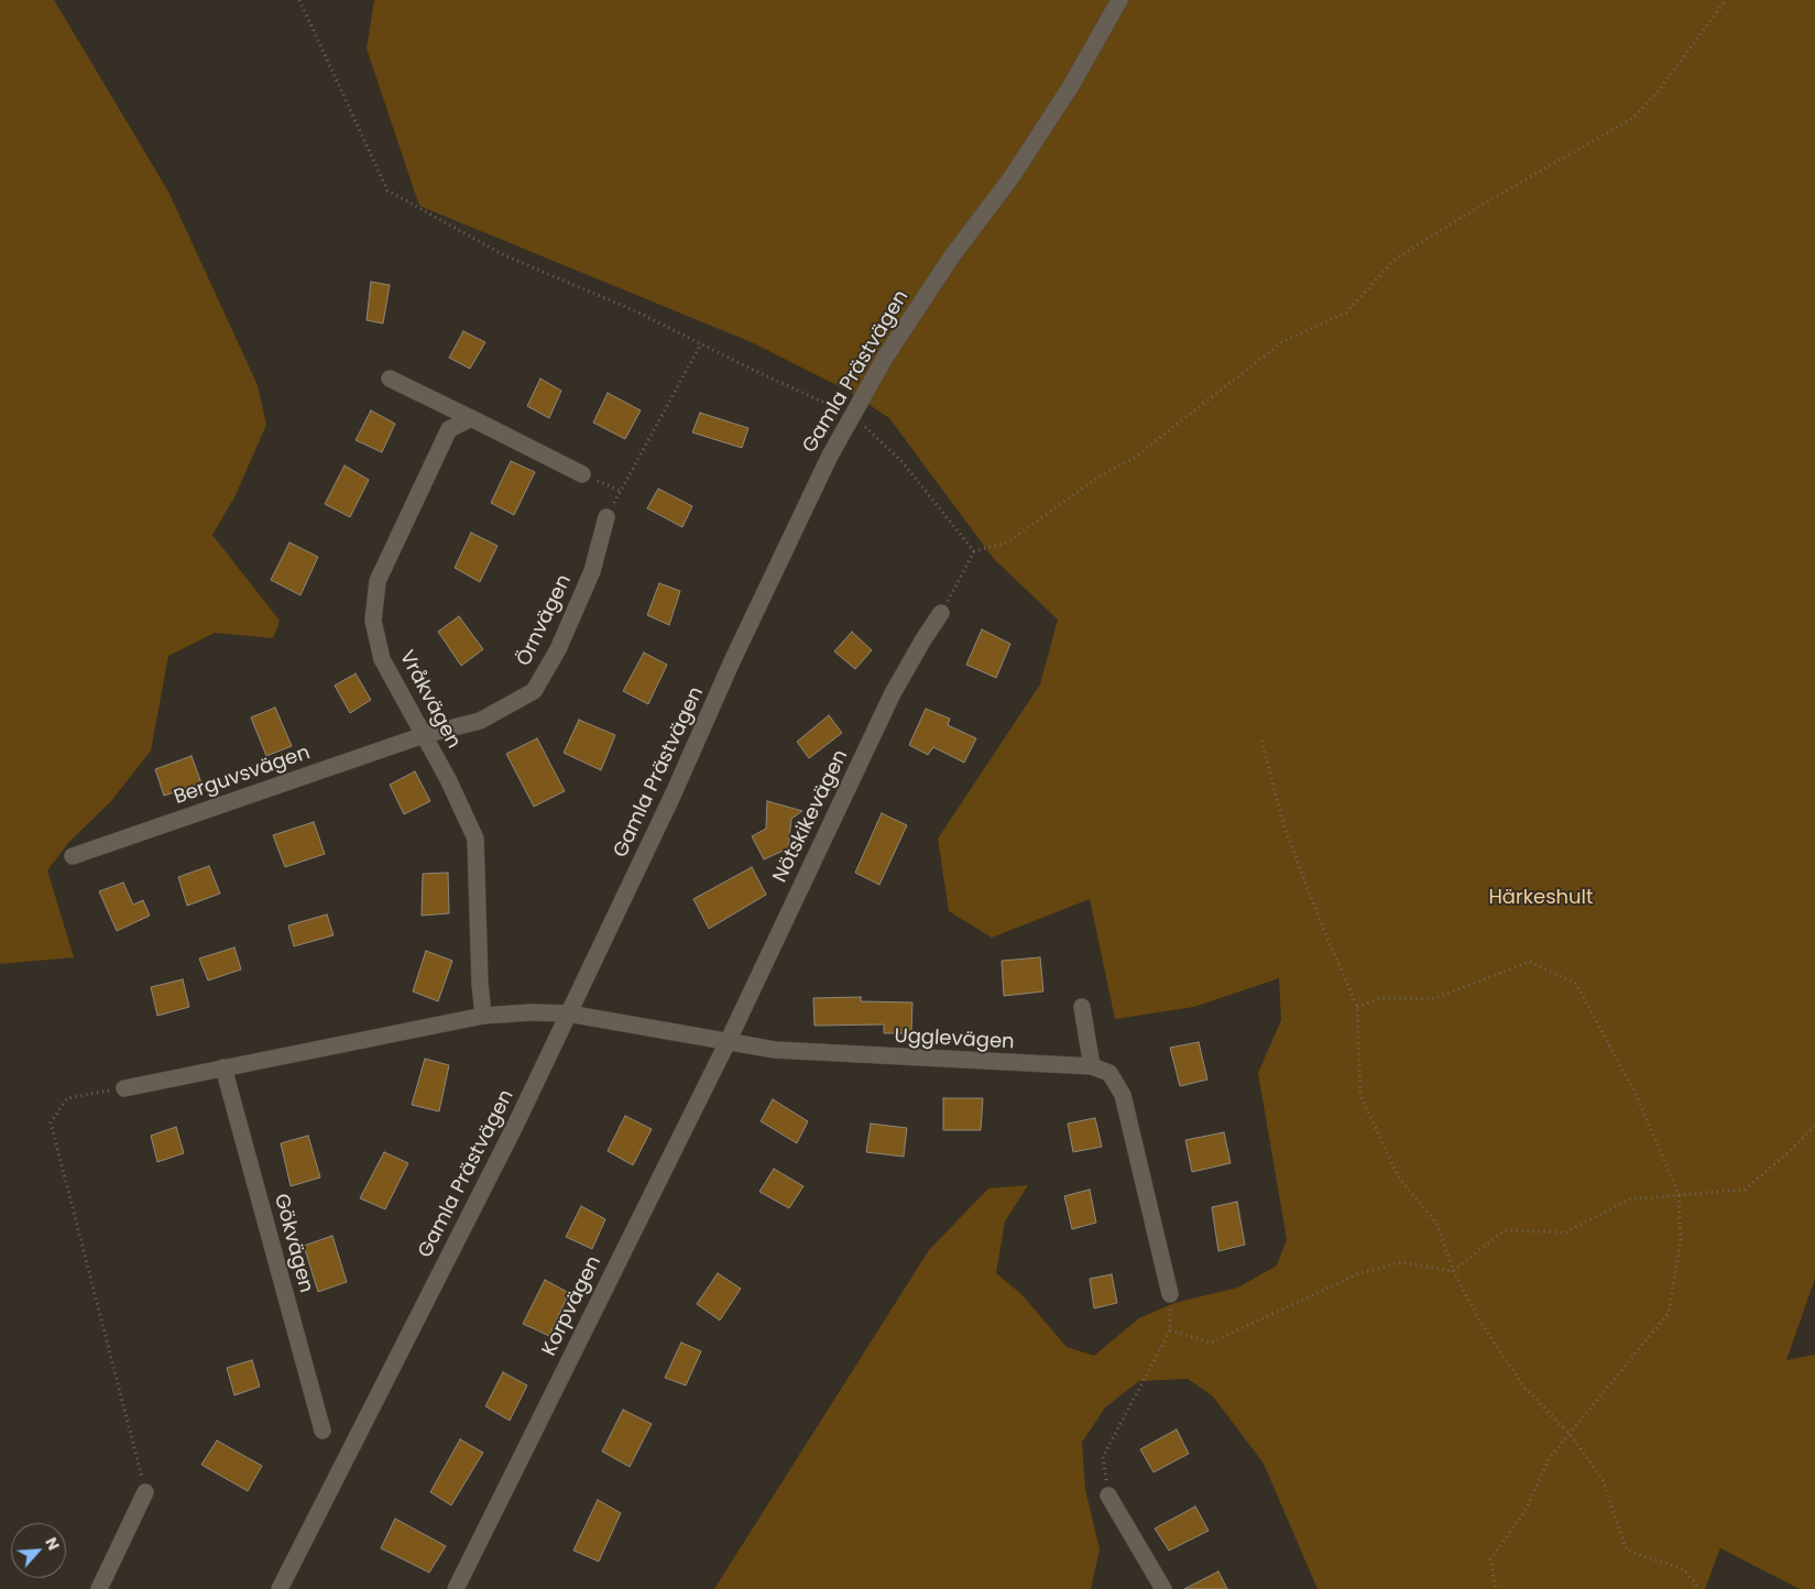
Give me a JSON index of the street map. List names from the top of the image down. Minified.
{"streets":{"street":["Gamla Prästvägen","Örnvägen","Vråkvägen","Berguvsvägen","Nötskikevägen","Ugglevägen","Gökvägen","Korpvägen"]},"crossings":[["Gamla Prästvägen","Ugglevägen"],["Örnvägen","Vråkvägen"],["Örnvägen","Berguvsvägen"],["Vråkvägen","Berguvsvägen"],["Nötskikevägen","Ugglevägen"],["Nötskikevägen","Korpvägen"],["Ugglevägen","Korpvägen"]],"parks":["Härkeshult"],"north":"top right"}
